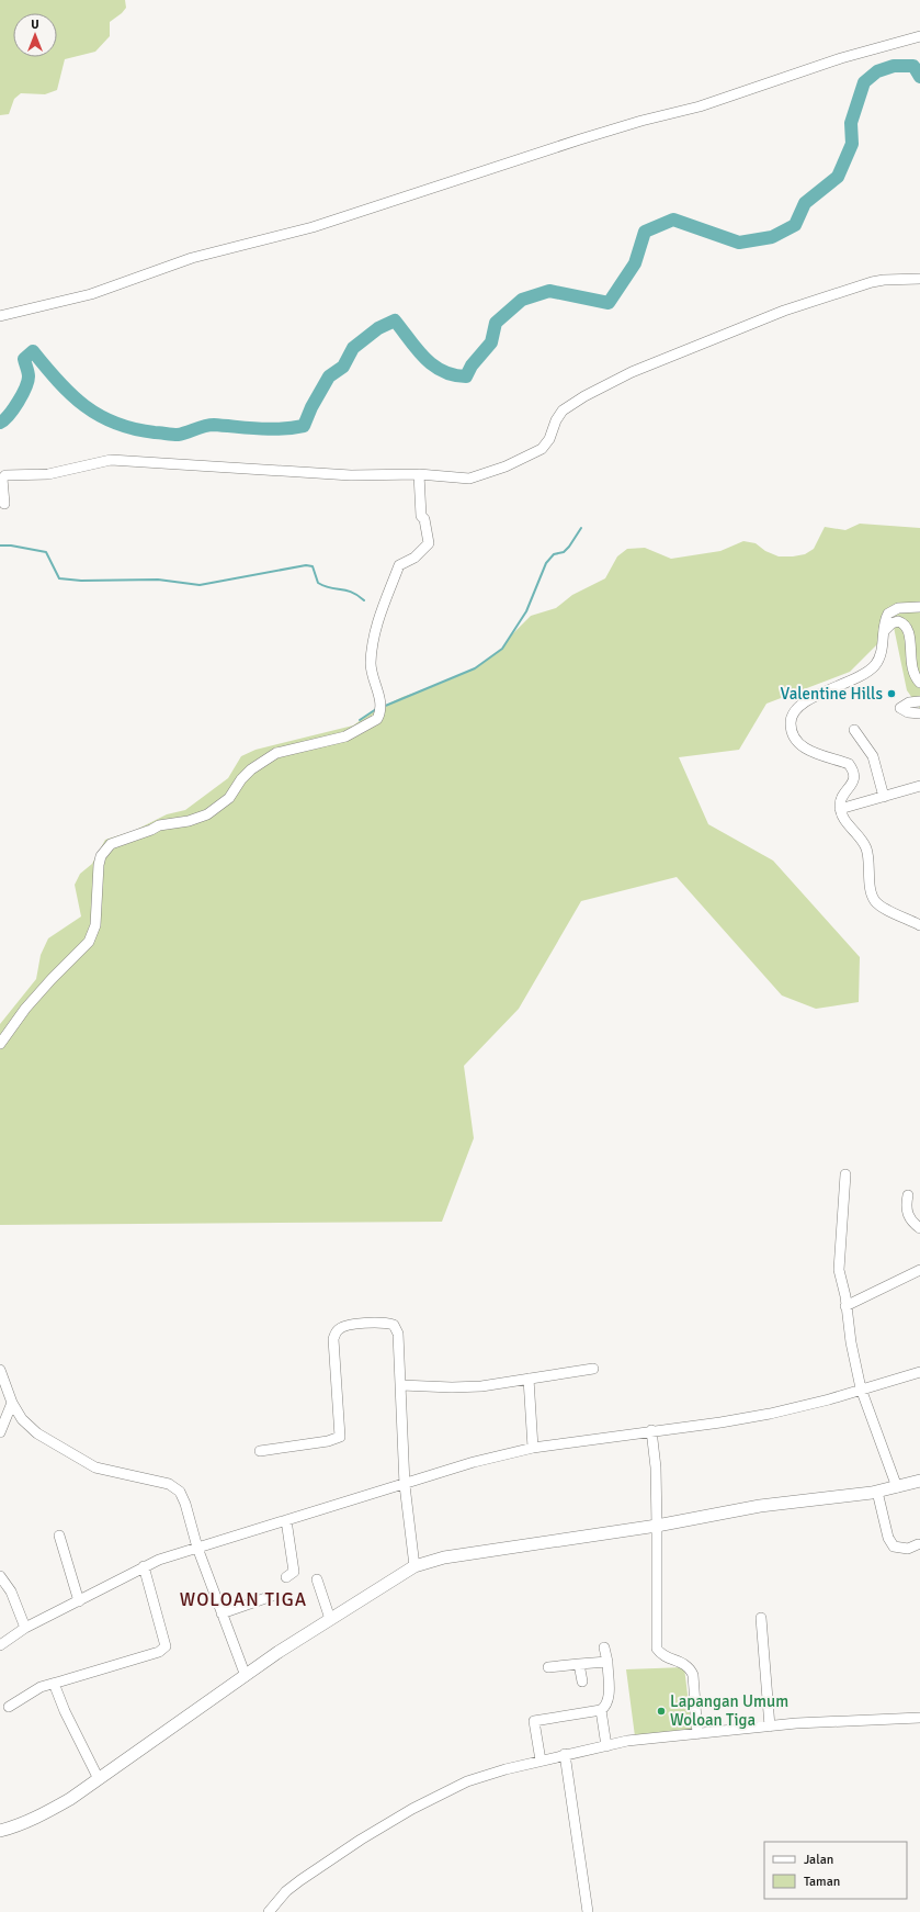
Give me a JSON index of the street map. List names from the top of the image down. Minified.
{"districts":["WOLOAN TIGA"],"places":["Valentine Hills","Lapangan Umum Woloan Tiga"],"legend":["Jalan","Taman"],"north":"top"}
